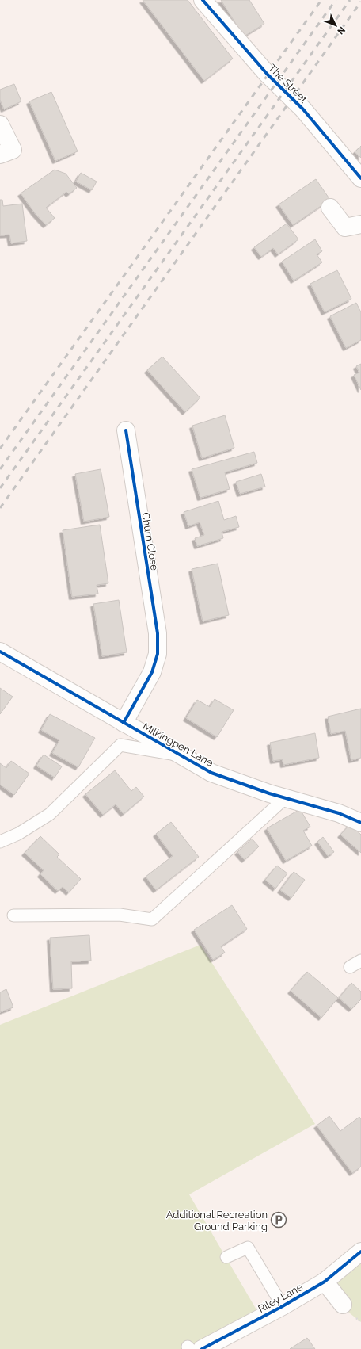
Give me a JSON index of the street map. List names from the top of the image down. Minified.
{"streets":{"street":["The Street","Churn Close","Milkingpen Lane","Riley Lane"]},"crossings":[["Churn Close","Milkingpen Lane"]],"places":{"parking":["Additional Recreation Ground Parking"]},"north":"bottom right"}
